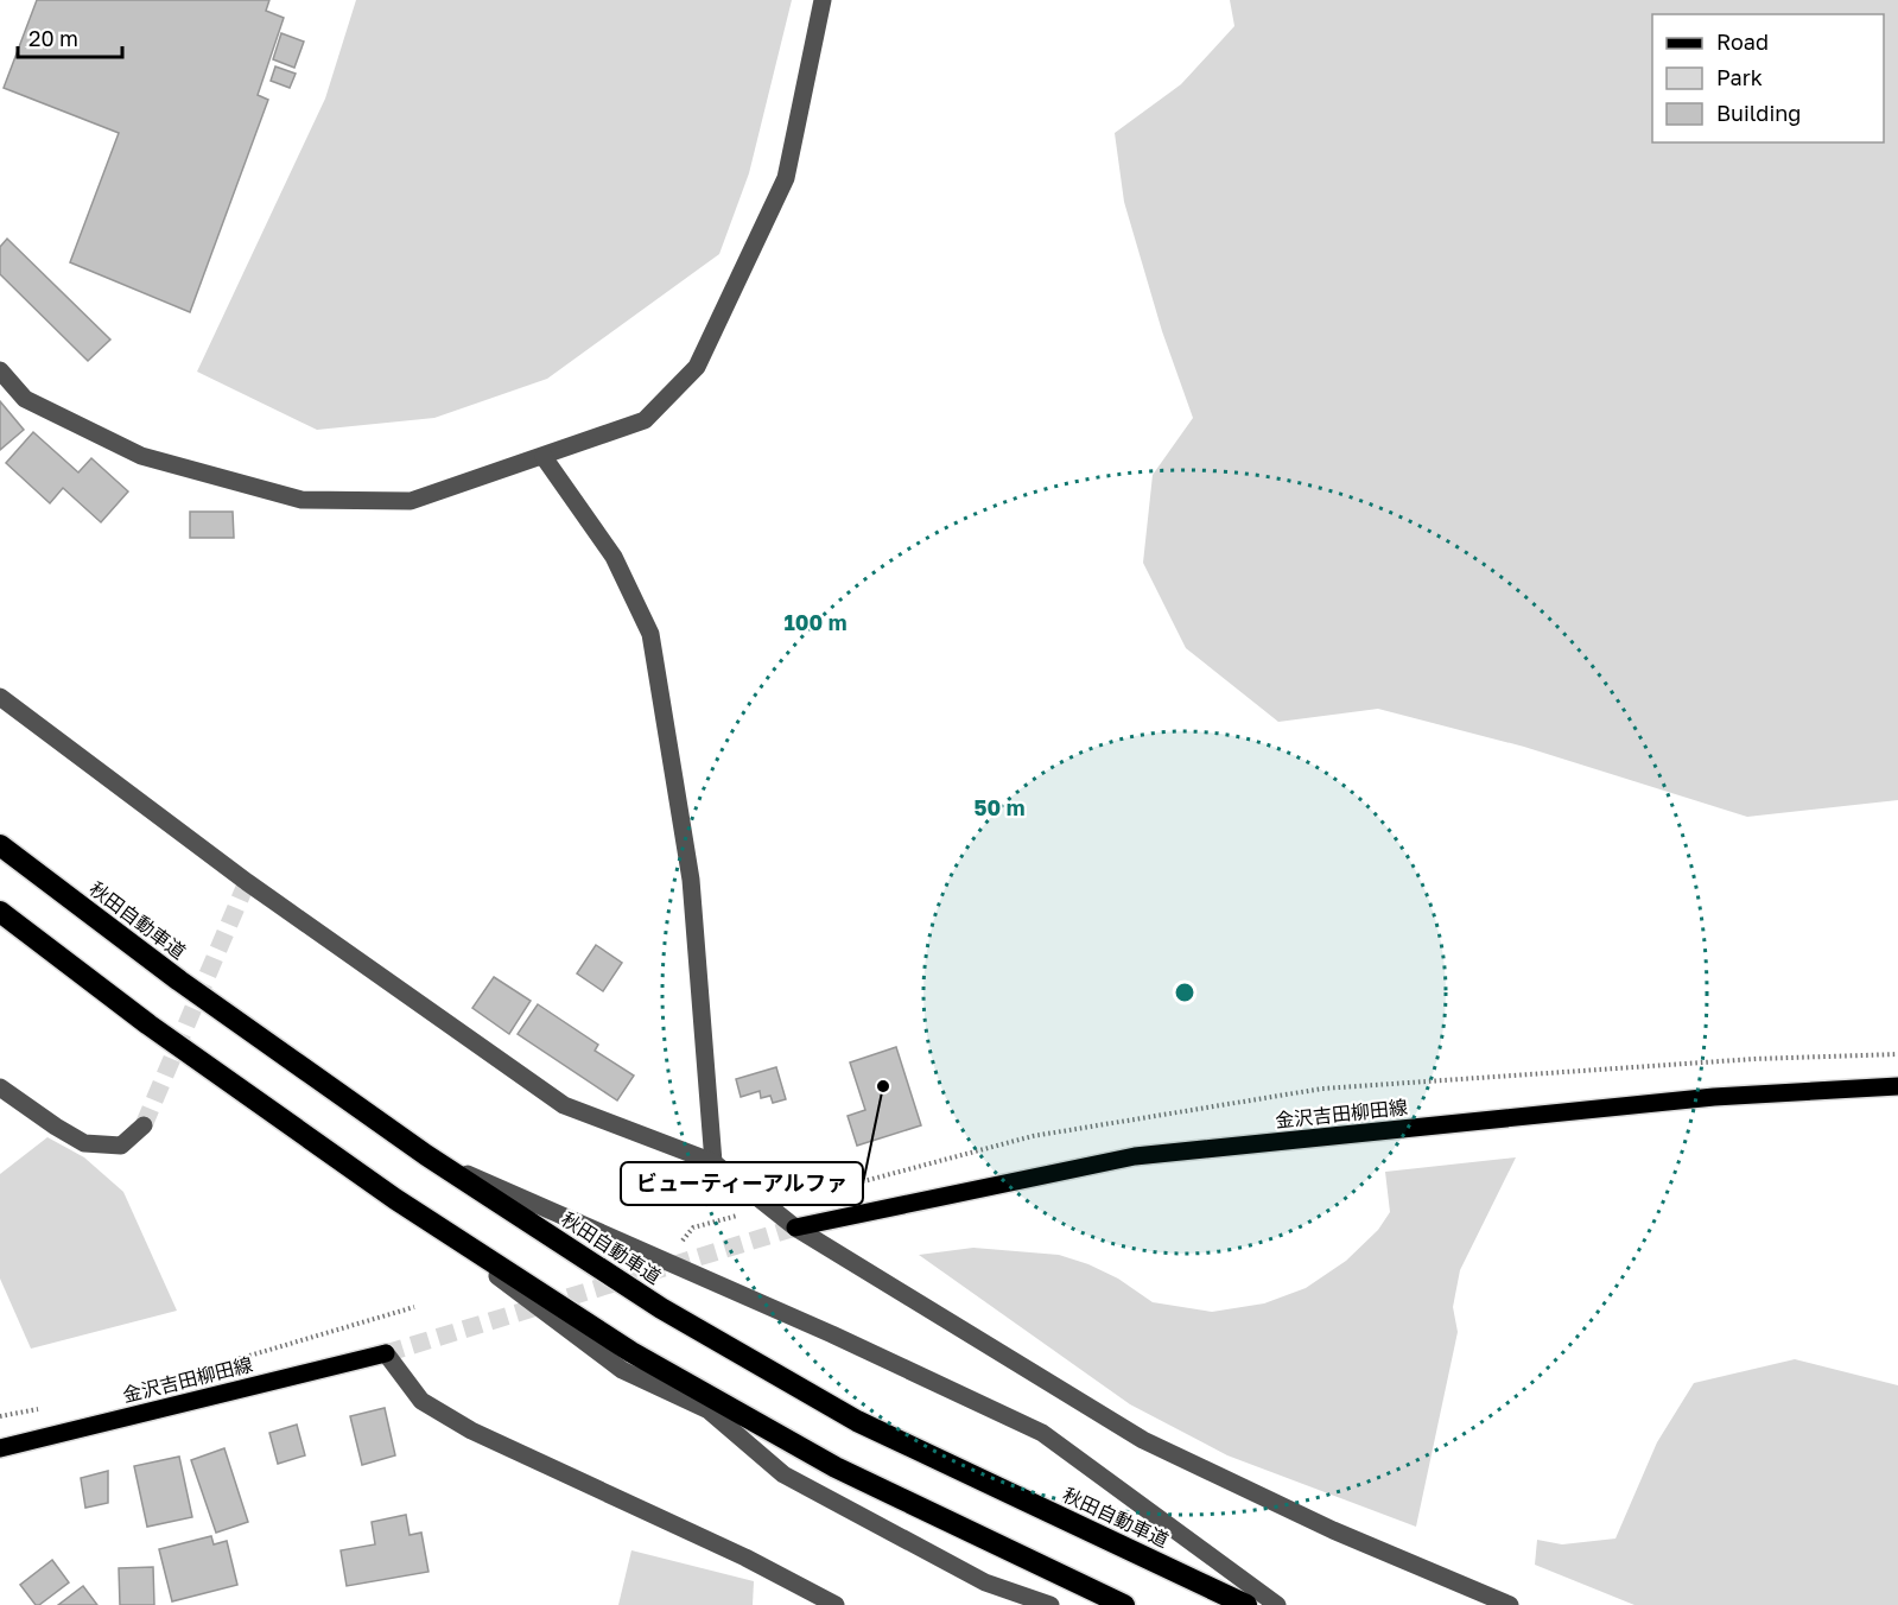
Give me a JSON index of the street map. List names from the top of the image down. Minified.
{"streets":{"highway":["秋田自動車道"],"main road":["金沢吉田柳田線"]},"places":["ビューティーアルファ"],"legend":["Road","Park","Building"],"scale_bar":"20 m","rings":["100 m","50 m"]}
